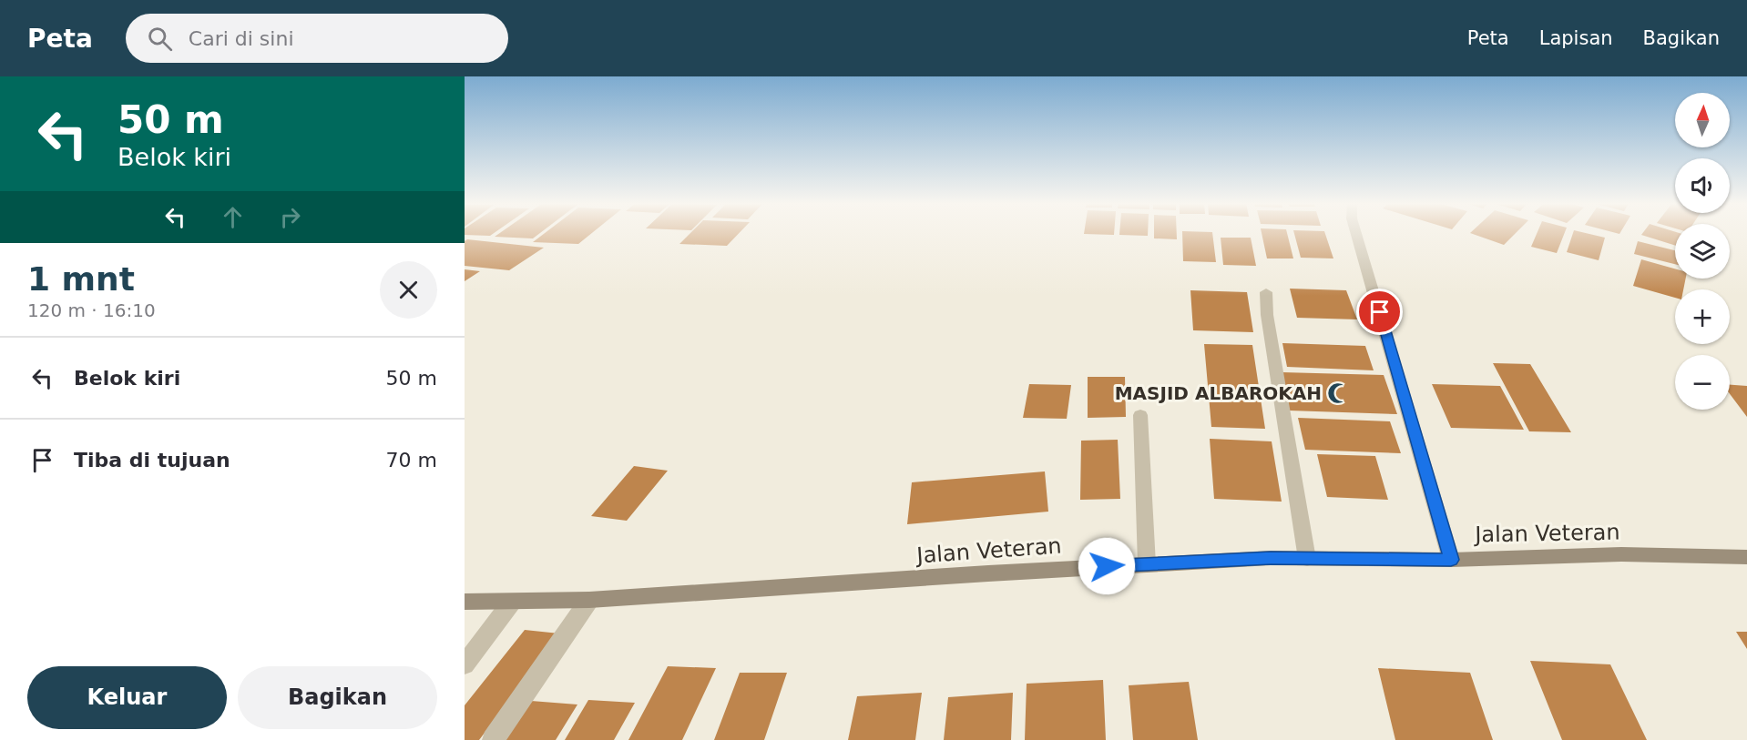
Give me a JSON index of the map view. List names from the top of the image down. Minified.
{"streets":{"main road":["Jalan Veteran"]},"places":{"mosque":["MASJID ALBAROKAH"]},"north":"top","page":{"header":"Peta","search":"Cari di sini","nav":["Peta","Lapisan","Bagikan"],"turn":["50 m","Belok kiri"],"map_buttons":["+","−"],"heading":["1 mnt","120 m · 16:10"],"list":[{"name":"Belok kiri","value":"50 m"},{"name":"Tiba di tujuan","value":"70 m"}],"buttons":["Keluar","Bagikan"]}}
